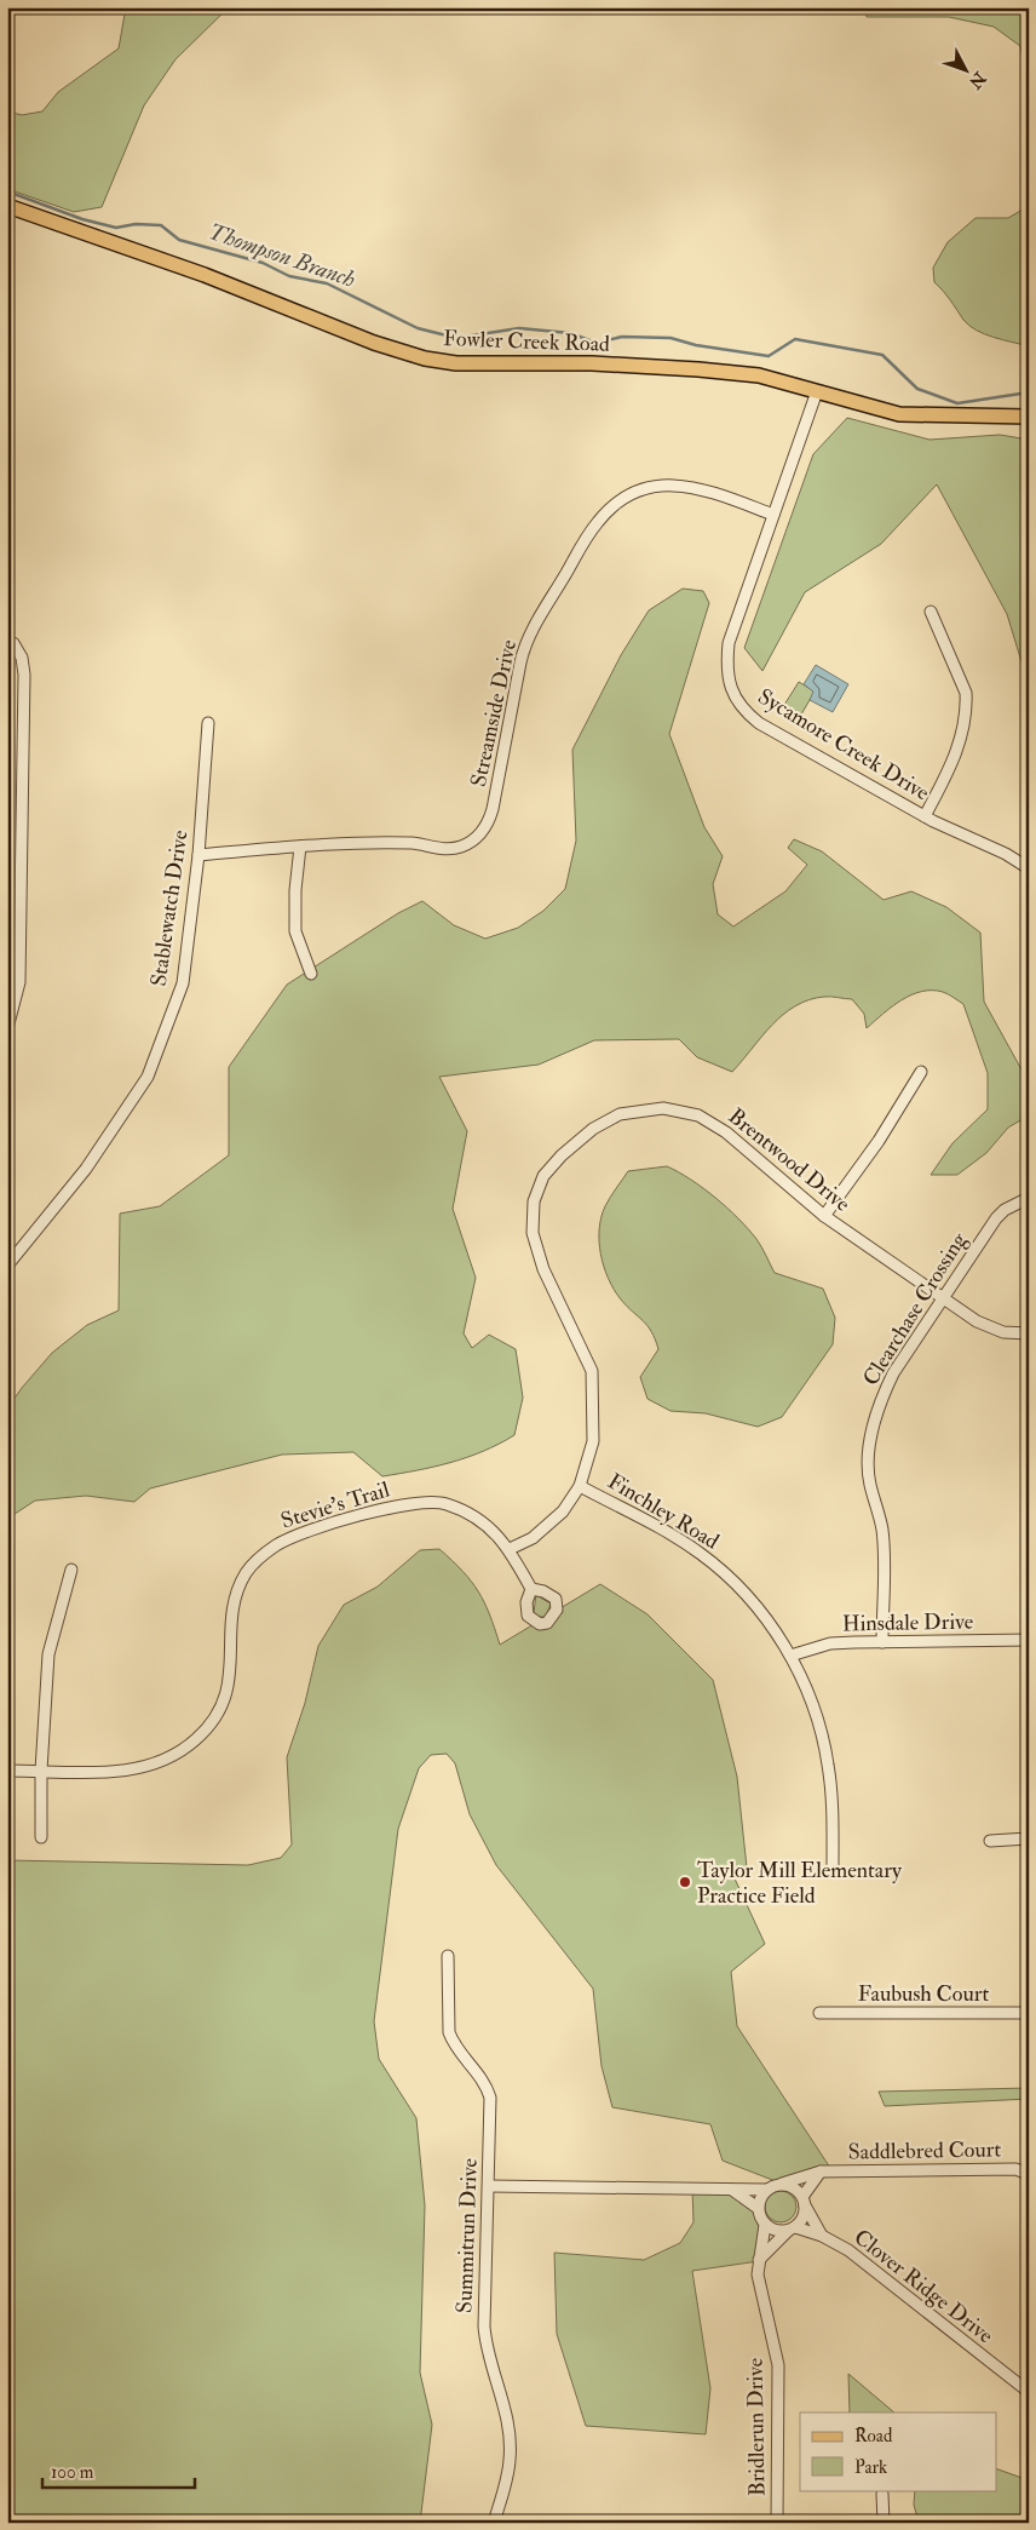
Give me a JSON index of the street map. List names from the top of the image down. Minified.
{"streets":{"main road":["Fowler Creek Road"],"street":["Streamside Drive","Sycamore Creek Drive","Stablewatch Drive","Brentwood Drive","Clearchase Crossing","Stevie’s Trail","Finchley Road","Hinsdale Drive","Faubush Court","Saddlebred Court","Summitrun Drive","Clover Ridge Drive","Bridlerun Drive"]},"crossings":[["Fowler Creek Road","Sycamore Creek Drive"],["Streamside Drive","Sycamore Creek Drive"],["Streamside Drive","Stablewatch Drive"],["Brentwood Drive","Clearchase Crossing"],["Brentwood Drive","Stevie’s Trail"],["Brentwood Drive","Finchley Road"],["Clearchase Crossing","Hinsdale Drive"],["Finchley Road","Hinsdale Drive"],["Saddlebred Court","Clover Ridge Drive"],["Saddlebred Court","Bridlerun Drive"],["Clover Ridge Drive","Bridlerun Drive"]],"water":["Thompson Branch"],"places":["Taylor Mill Elementary Practice Field"],"legend":["Road","Park"],"scale_bar":"100 m","north":"bottom right"}
